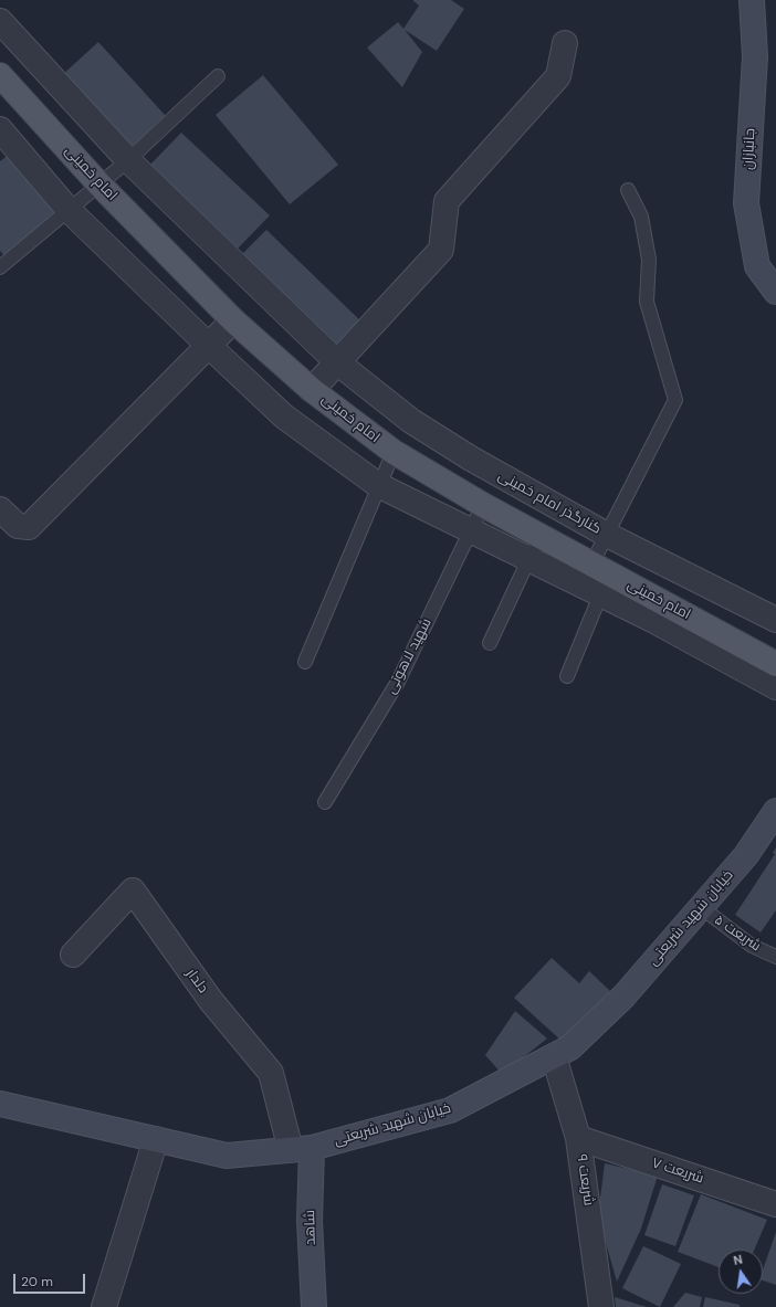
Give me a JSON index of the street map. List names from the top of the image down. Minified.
{"streets":{"main road":["امام خمینی"],"street":["جانبازان","کنارگذر امام خمینی","خیابان شهید شریعتی","دلدار","شریعت ۷","شریعت ۹","شاهد"],"lane":["شهید لاهوتی","شریعت ۵"]},"crossings":[["امام خمینی","شهید لاهوتی"],["خیابان شهید شریعتی","شریعت ۵"],["خیابان شهید شریعتی","دلدار"],["خیابان شهید شریعتی","شریعت ۹"],["خیابان شهید شریعتی","شاهد"],["دلدار","شاهد"],["شریعت ۷","شریعت ۹"]],"scale_bar":"20 m","north":"top"}
